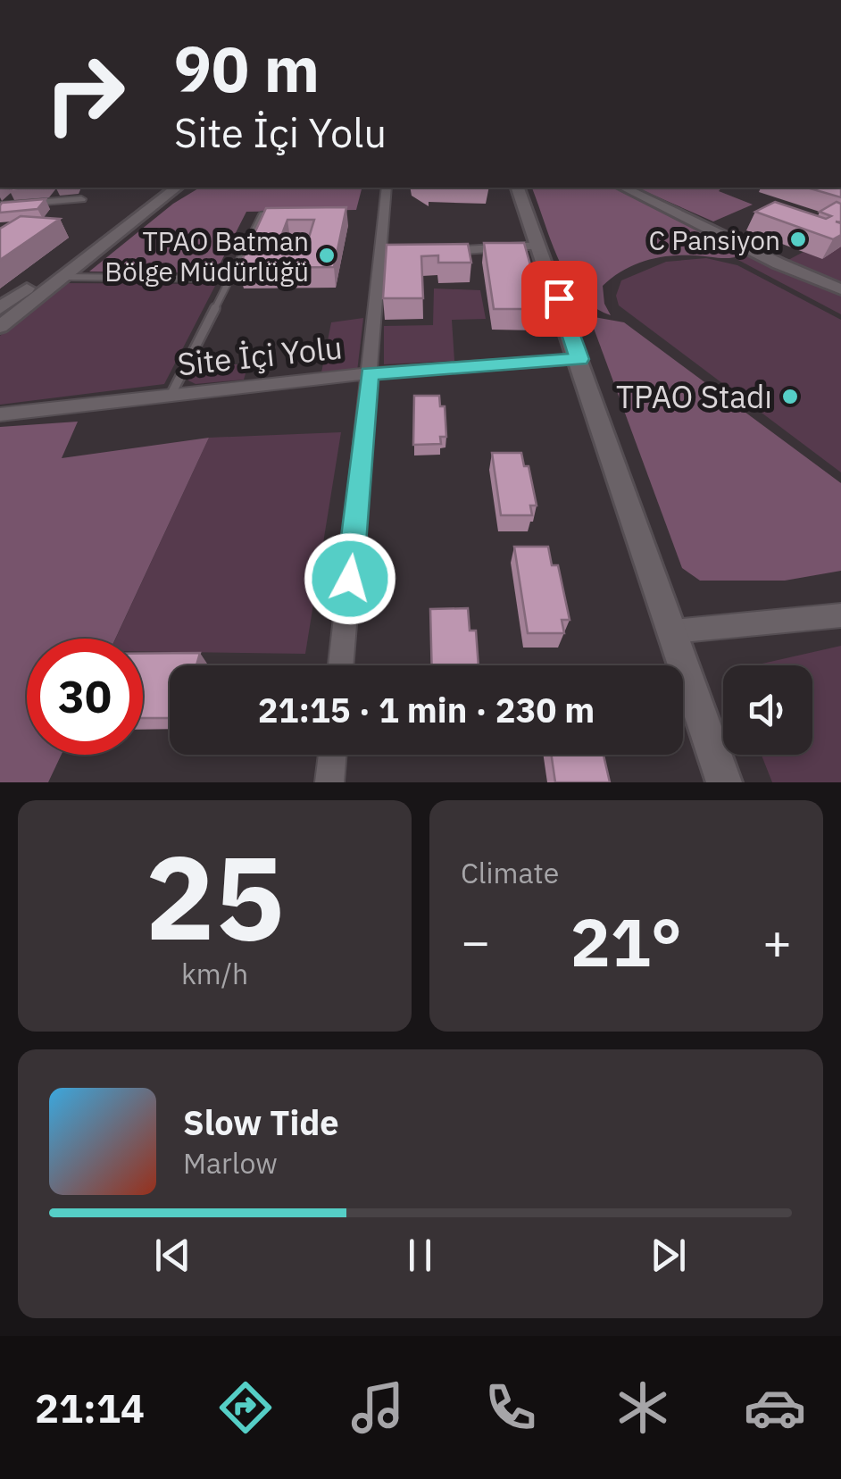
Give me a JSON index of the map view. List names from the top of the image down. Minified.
{"streets":{"street":["Site İçi Yolu"]},"places":["C Pansiyon","TPAO Batman Bölge Müdürlüğü","TPAO Stadı"],"page":{"turn":["90 m","Site İçi Yolu"],"limit":"30","trip":"21:15 · 1 min · 230 m","tile":[["25","km/h"],"Climate"],"heat":["−","21°","+"],"song":["Slow Tide","Marlow"],"tabs":"21:14"}}
